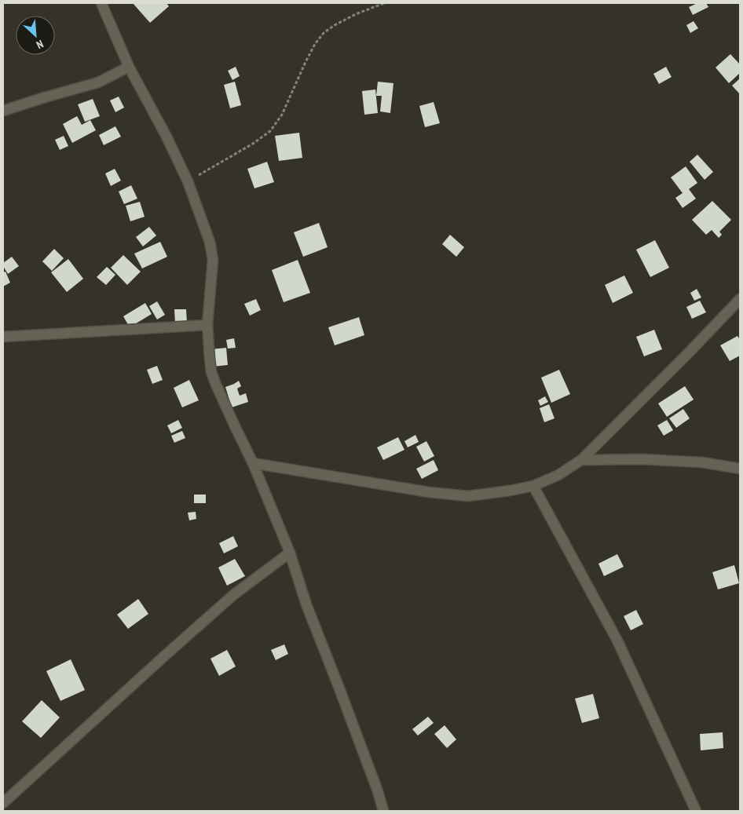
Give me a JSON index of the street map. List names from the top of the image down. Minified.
{"north":"bottom right"}
